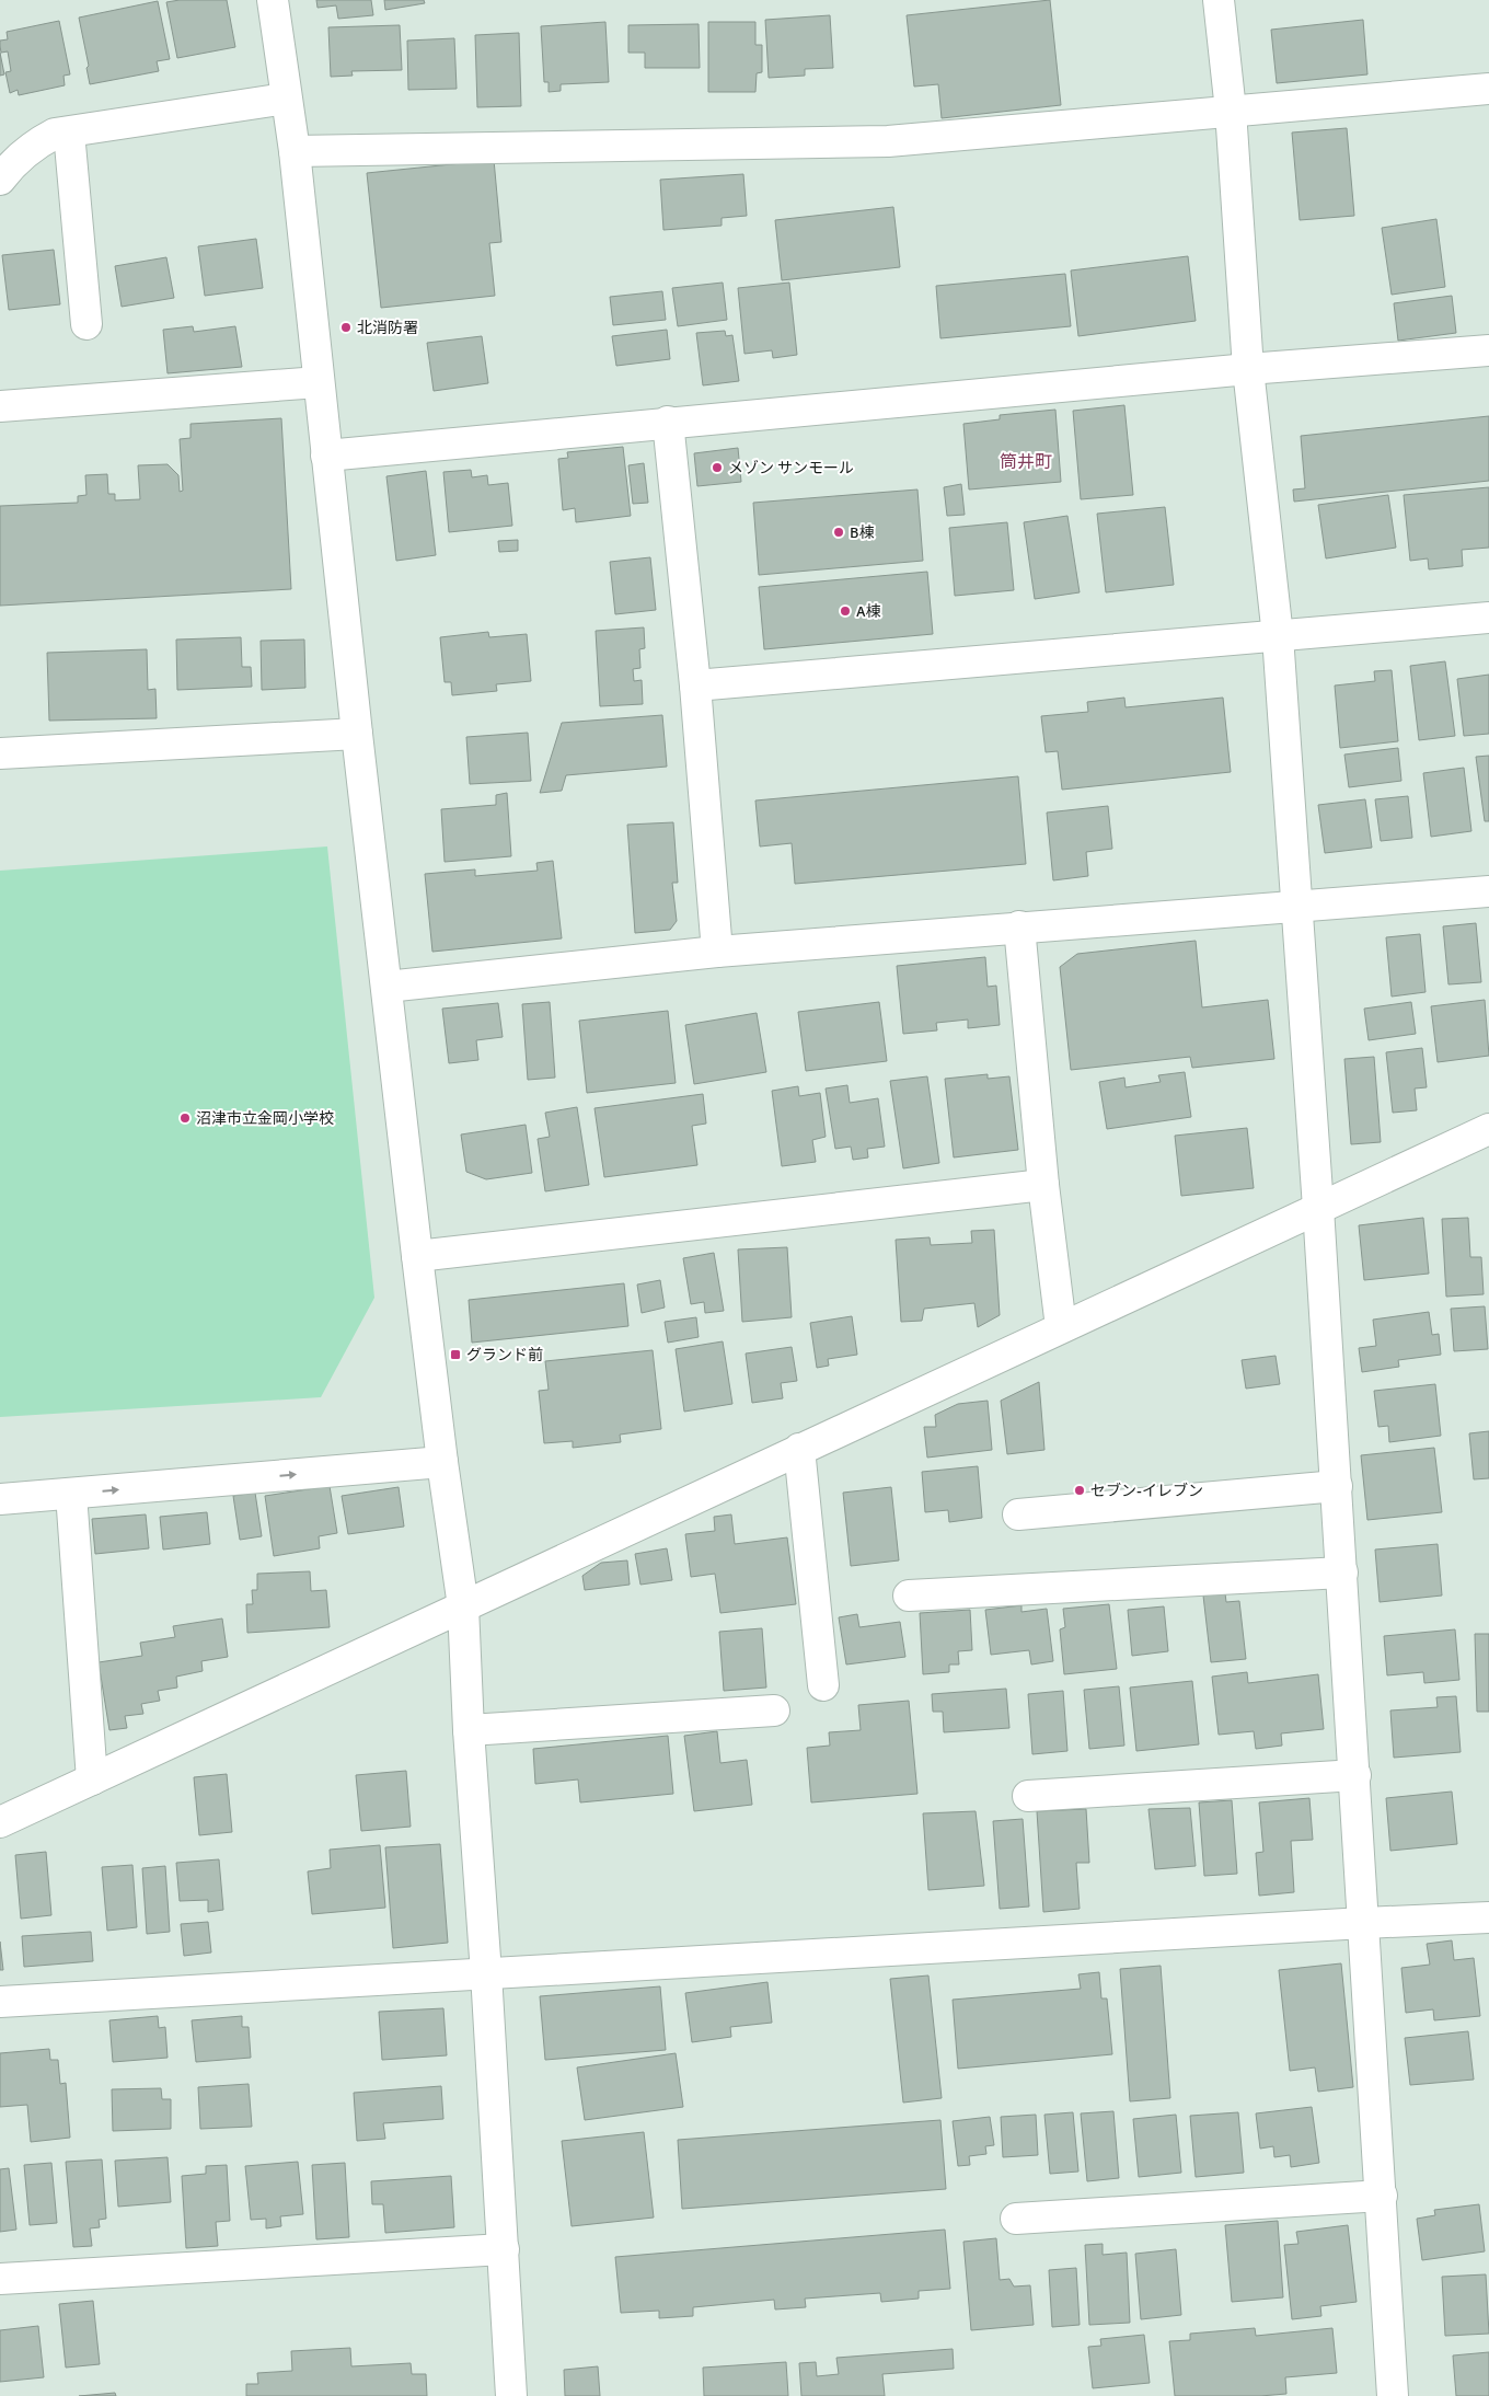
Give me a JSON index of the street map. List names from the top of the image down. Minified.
{"districts":["筒井町"],"places":{"other":["北消防署","メゾン サンモール","B棟","A棟","沼津市立金岡小学校","セブン-イレブン"],"transit":["グランド前"]}}
